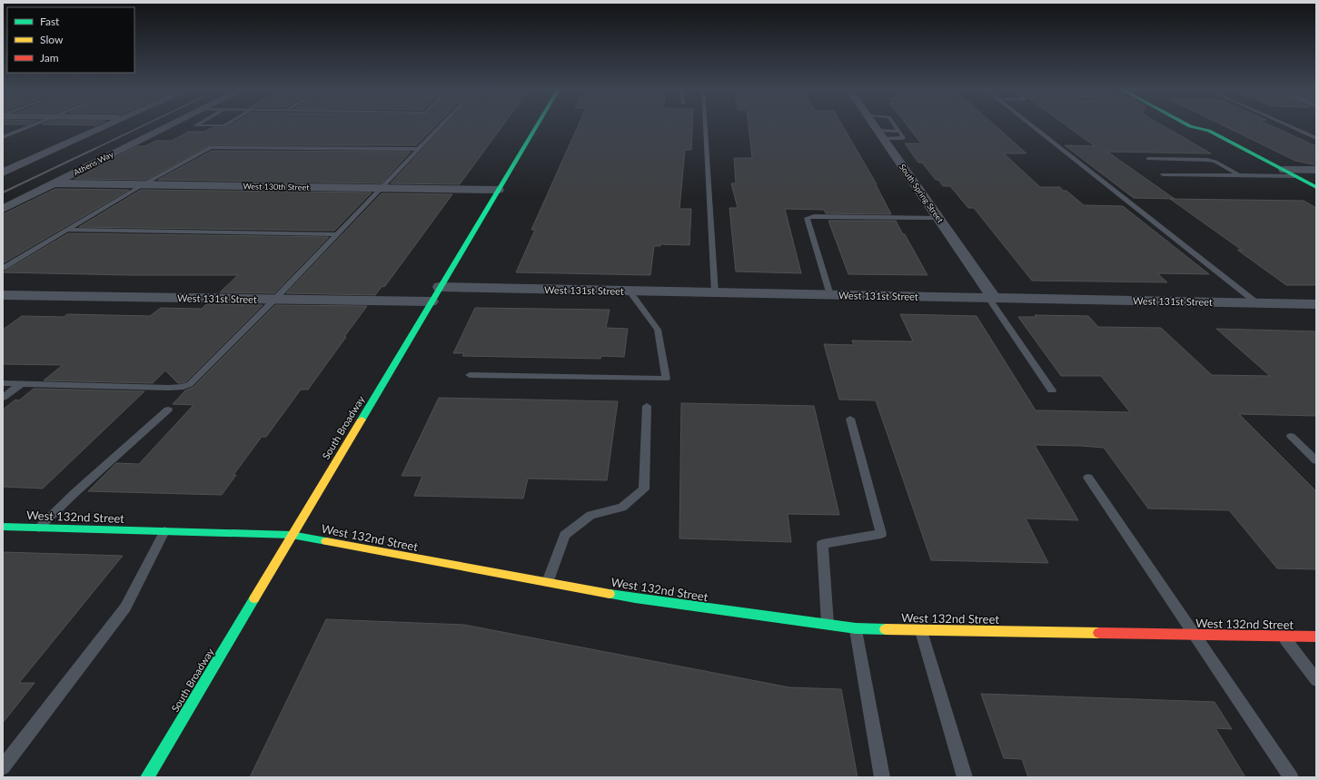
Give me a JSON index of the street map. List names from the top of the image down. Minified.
{"streets":{"main road":["South Broadway","West 132nd Street"],"street":["Athens Way","West 130th Street","South Spring Street","West 131st Street"]},"crossings":[["Athens Way","West 130th Street"],["West 130th Street","South Broadway"],["South Spring Street","West 131st Street"],["West 131st Street","South Broadway"],["South Broadway","West 132nd Street"]],"legend":["Fast","Slow","Jam"]}
